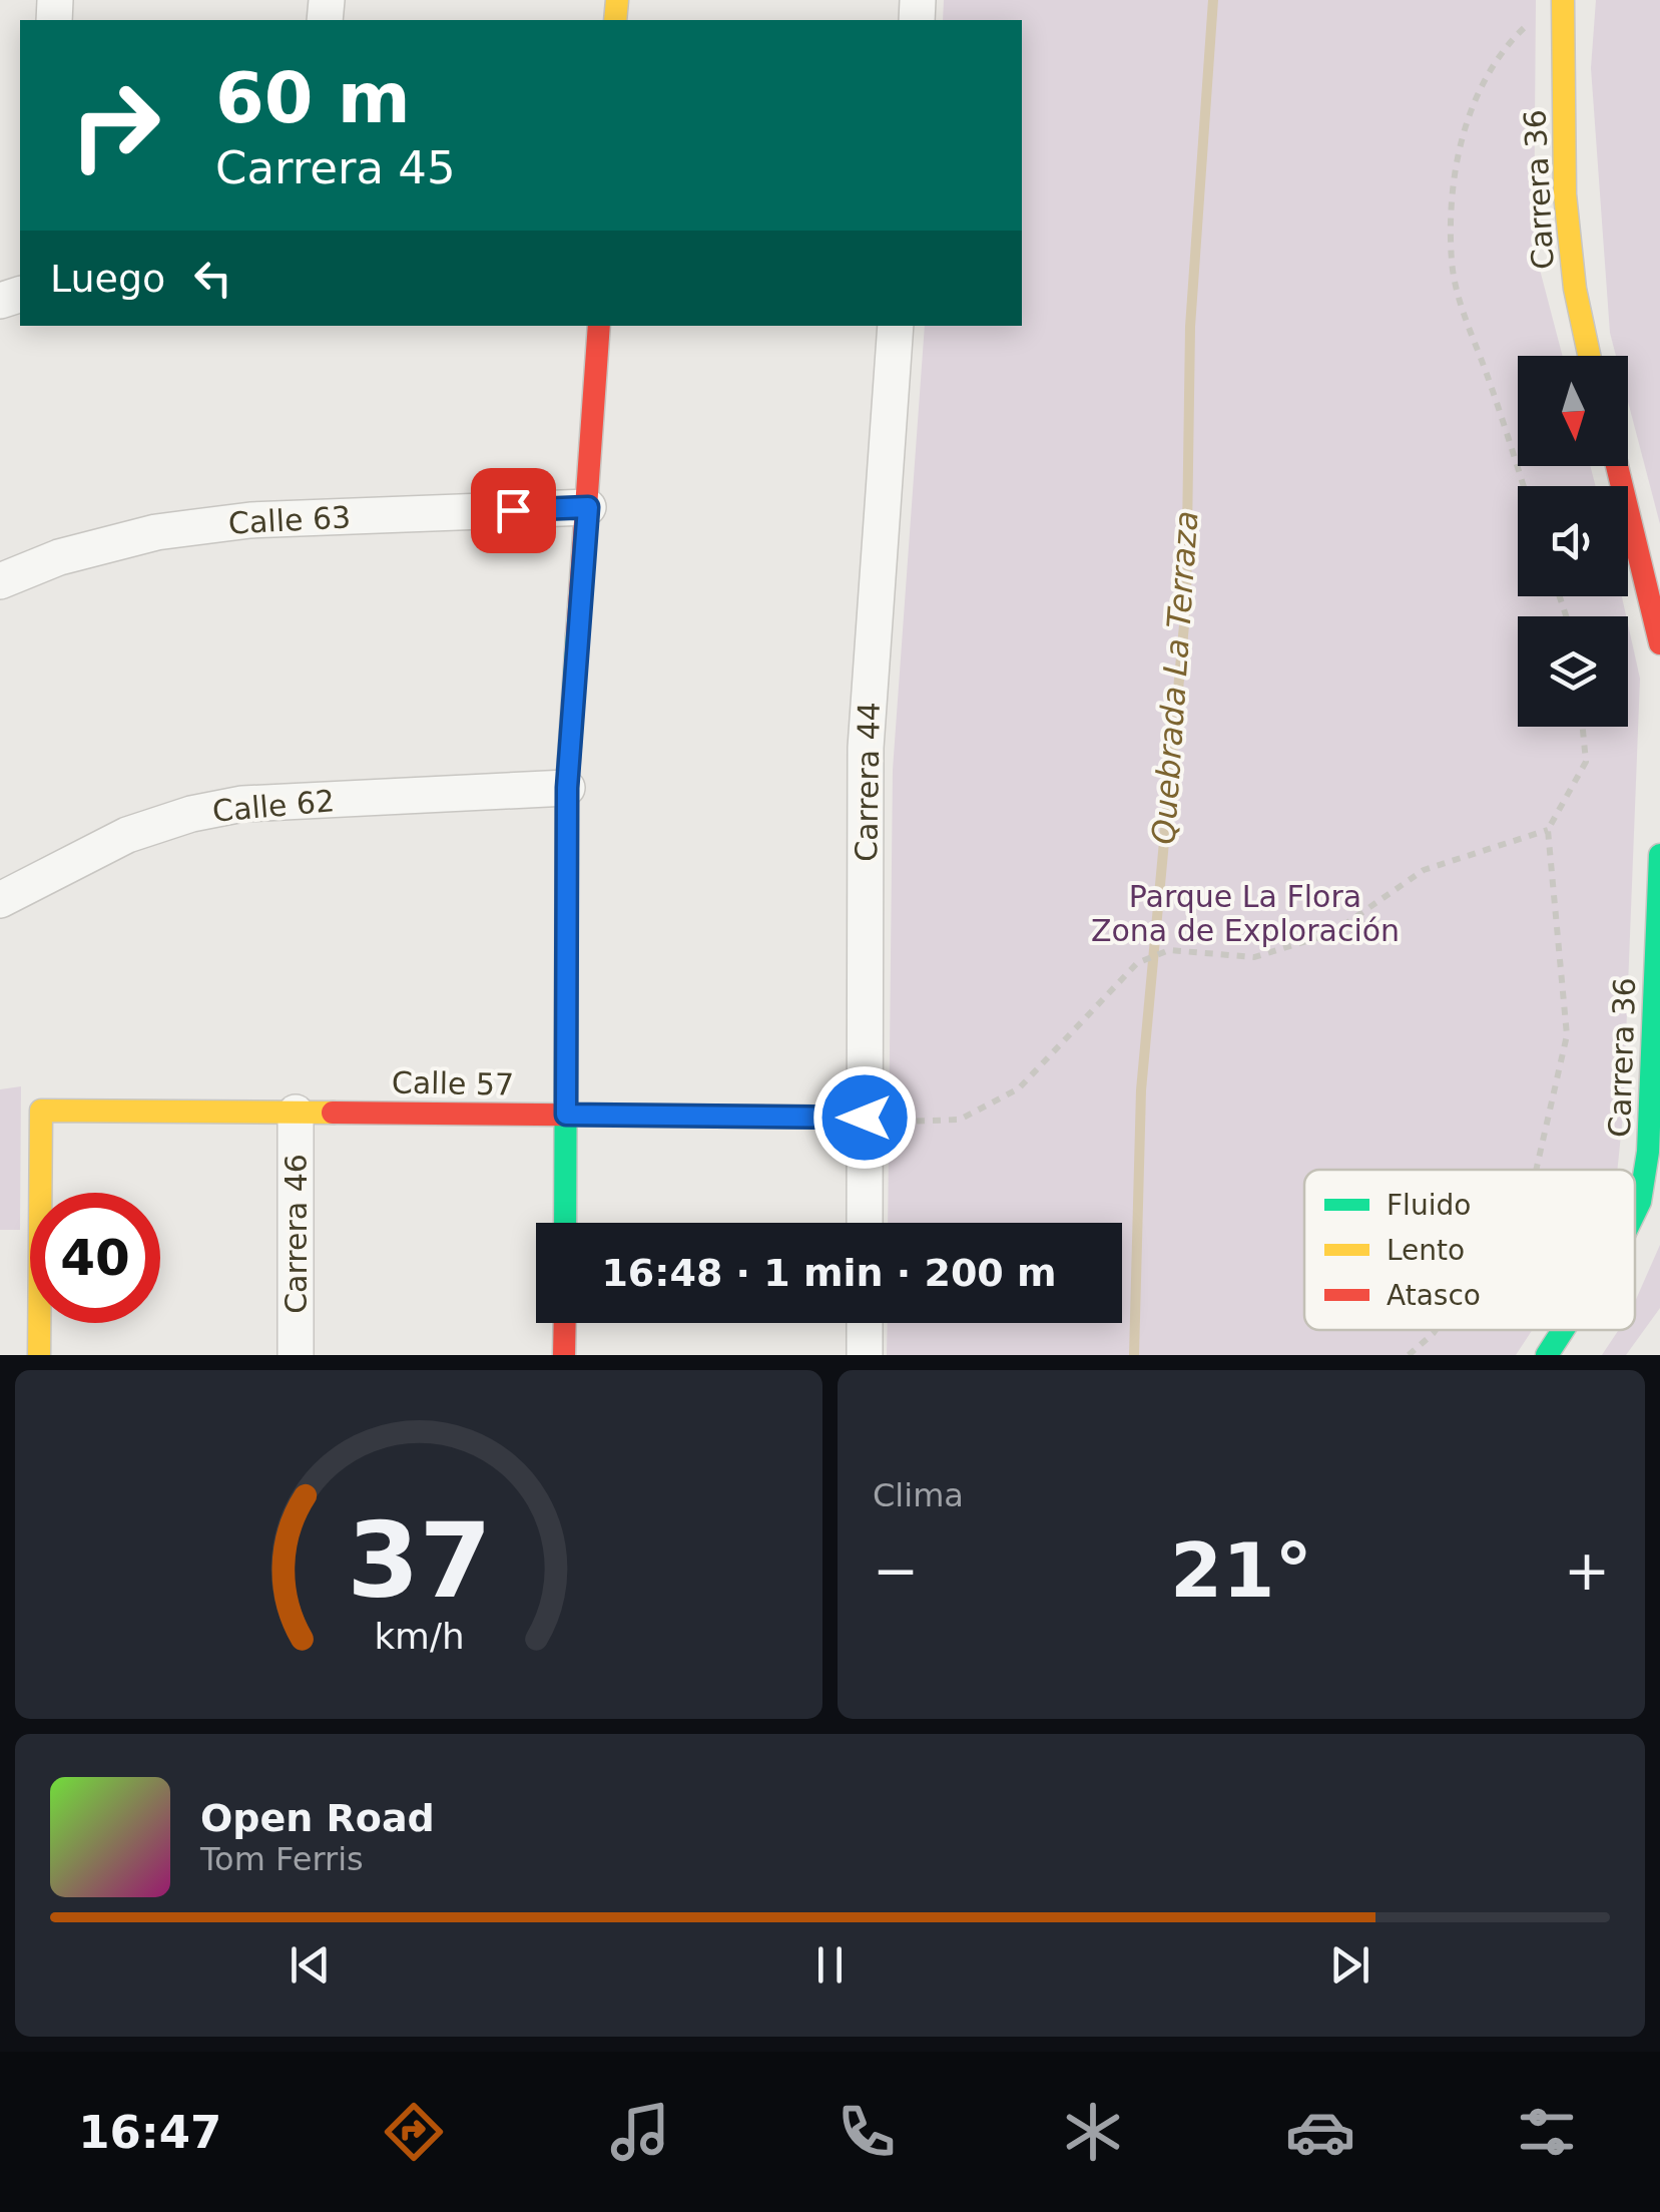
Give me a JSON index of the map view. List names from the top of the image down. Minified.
{"streets":{"street":["Carrera 36","Calle 63","Carrera 44","Calle 62","Calle 57","Carrera 46"]},"crossings":[["Carrera 44","Calle 57"],["Calle 57","Carrera 46"]],"water":["Quebrada La Terraza"],"parks":["Parque La Flora Zona de Exploración"],"legend":["Fluido","Lento","Atasco"],"north":"bottom","page":{"turn":["60 m","Carrera 45"],"then":"Luego","limit":"40","trip":"16:48 · 1 min · 200 m","tile":"Clima","heat":["−","21°","+"],"song":["Open Road","Tom Ferris"],"tabs":"16:47","gauge":["37","km/h"]}}
